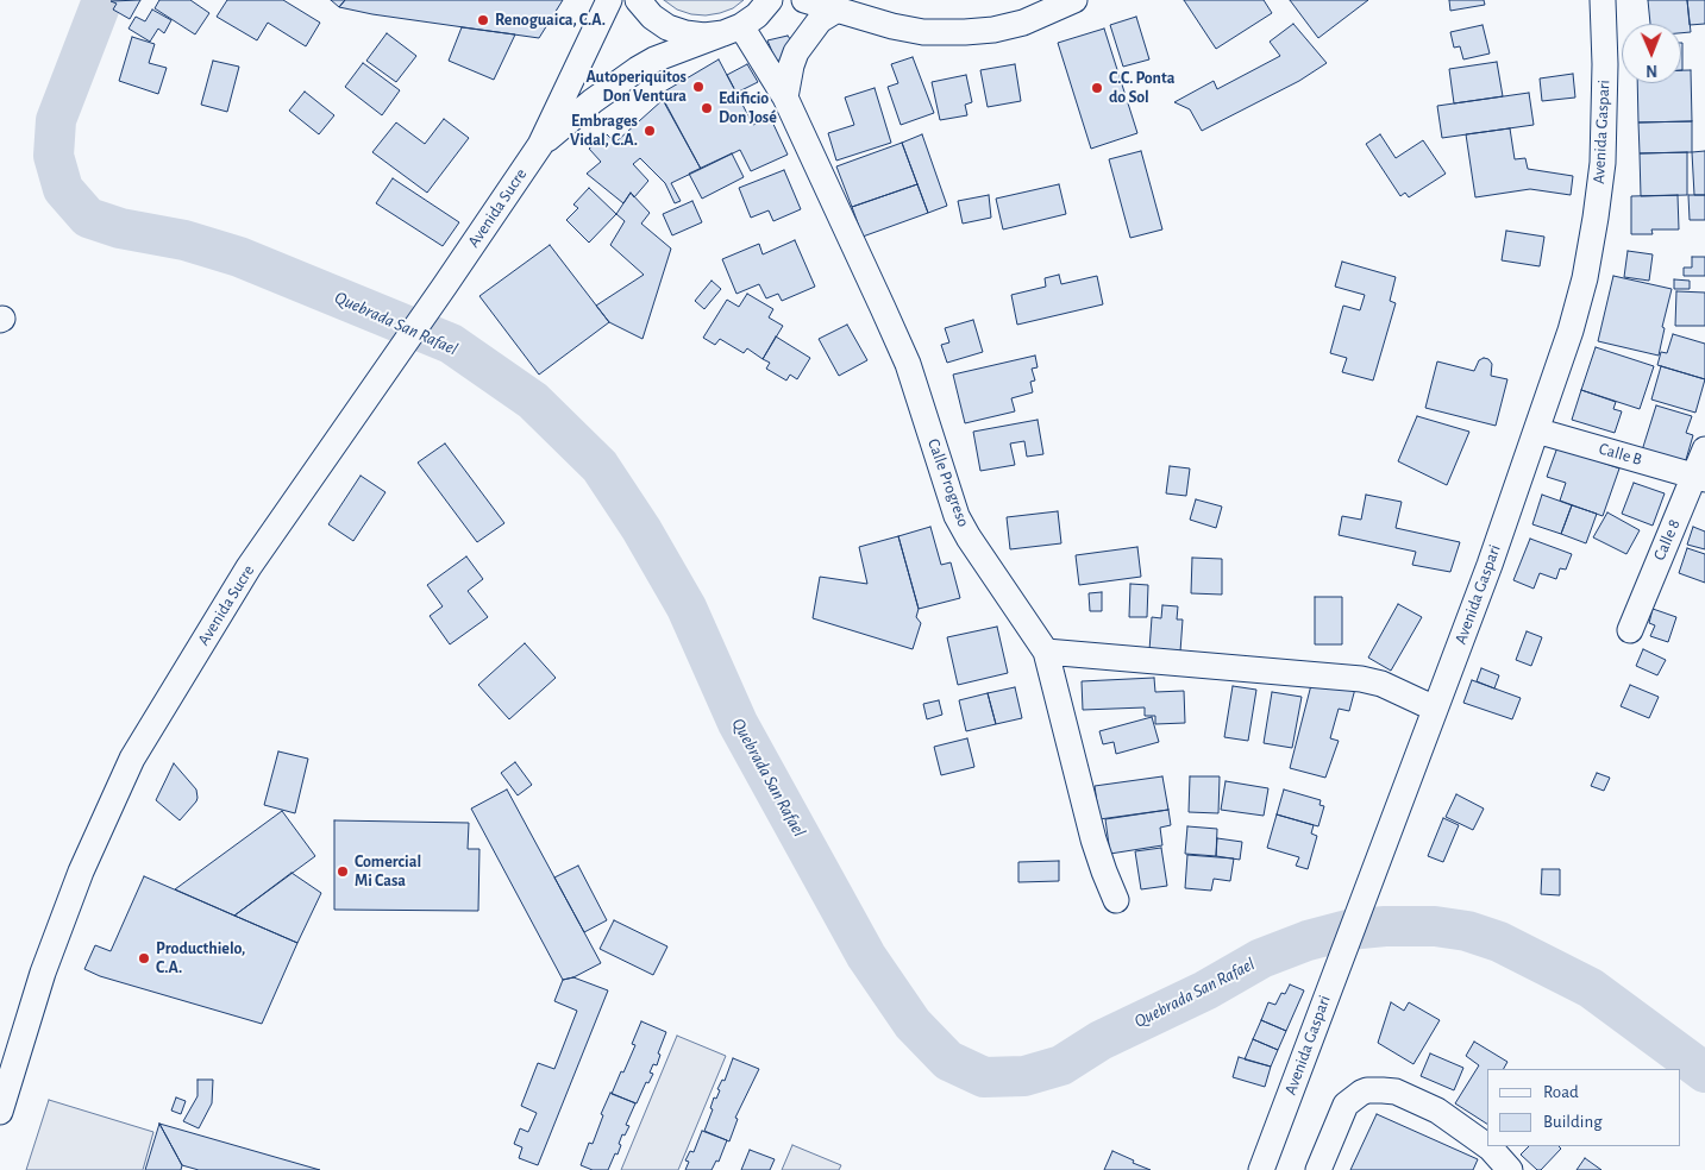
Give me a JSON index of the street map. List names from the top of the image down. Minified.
{"streets":{"street":["Avenida Gaspari","Avenida Sucre","Calle B","Calle Progreso","Calle 8"]},"crossings":[["Avenida Gaspari","Calle B"],["Avenida Sucre","Calle Progreso"],["Calle B","Calle 8"]],"water":["Quebrada San Rafael"],"places":["Renoguaica, C.A.","Autoperiquitos Don Ventura","C.C. Ponta do Sol","Edificio Don José","Embrages Vidal, C.A.","Comercial Mi Casa","Producthielo, C.A."],"legend":["Road","Building"],"north":"bottom"}
